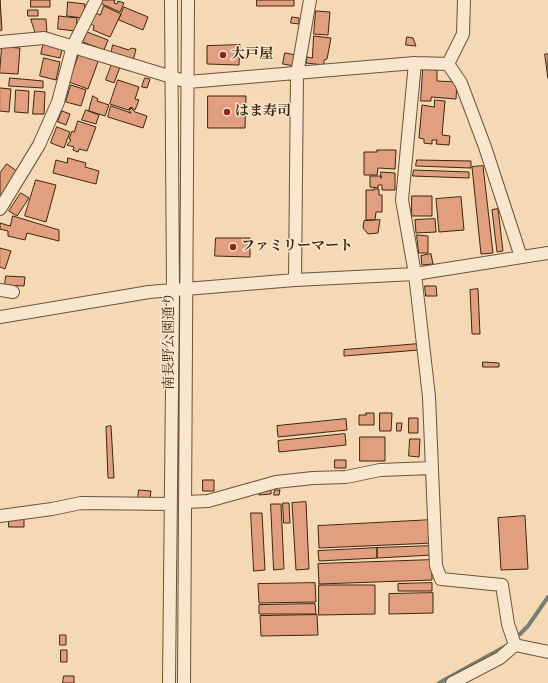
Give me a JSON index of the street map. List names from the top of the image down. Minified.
{"streets":{"street":["南長野公園通り"]},"places":["大戸屋","はま寿司","ファミリーマート"]}
